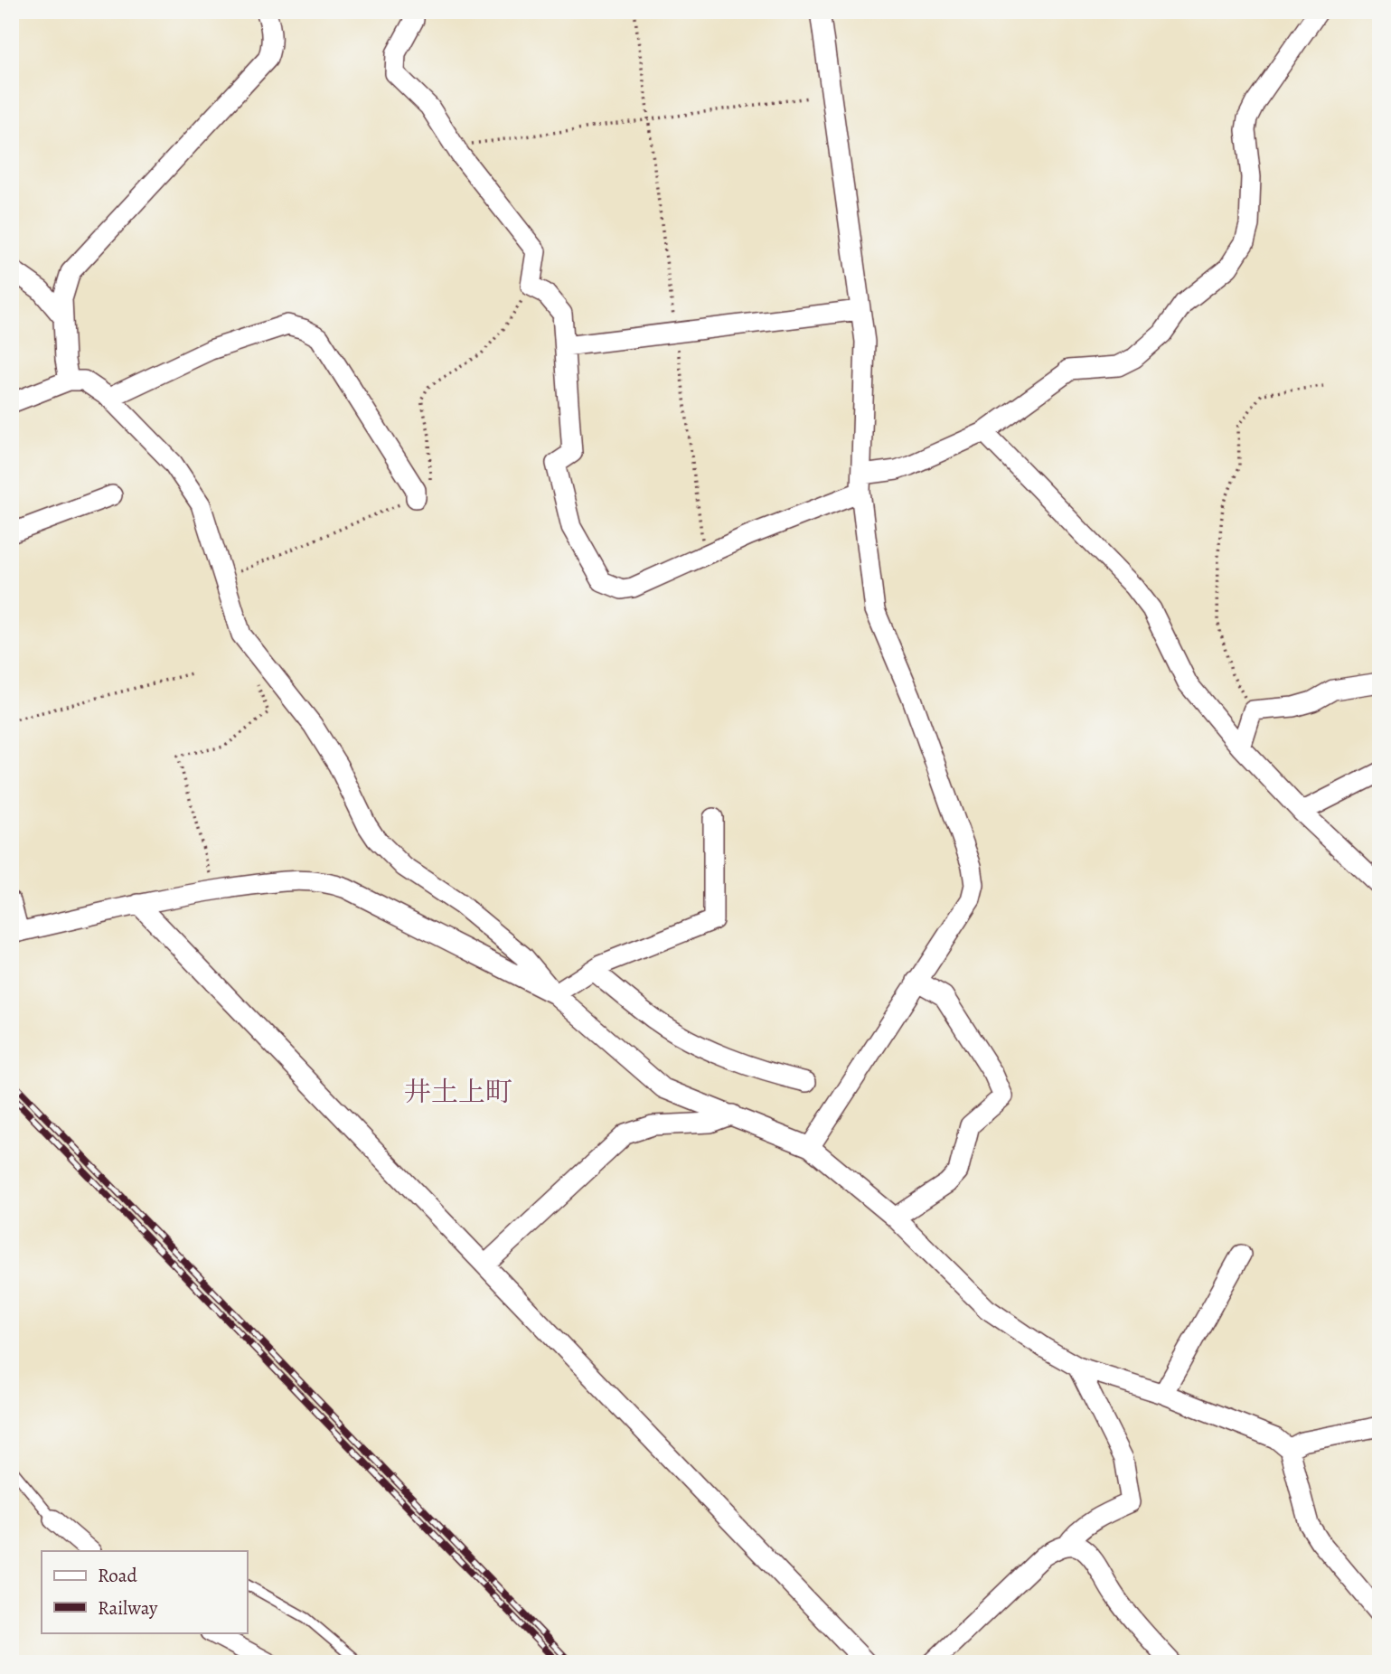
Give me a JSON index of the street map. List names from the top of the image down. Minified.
{"districts":["井土上町"],"legend":["Road","Railway"]}
